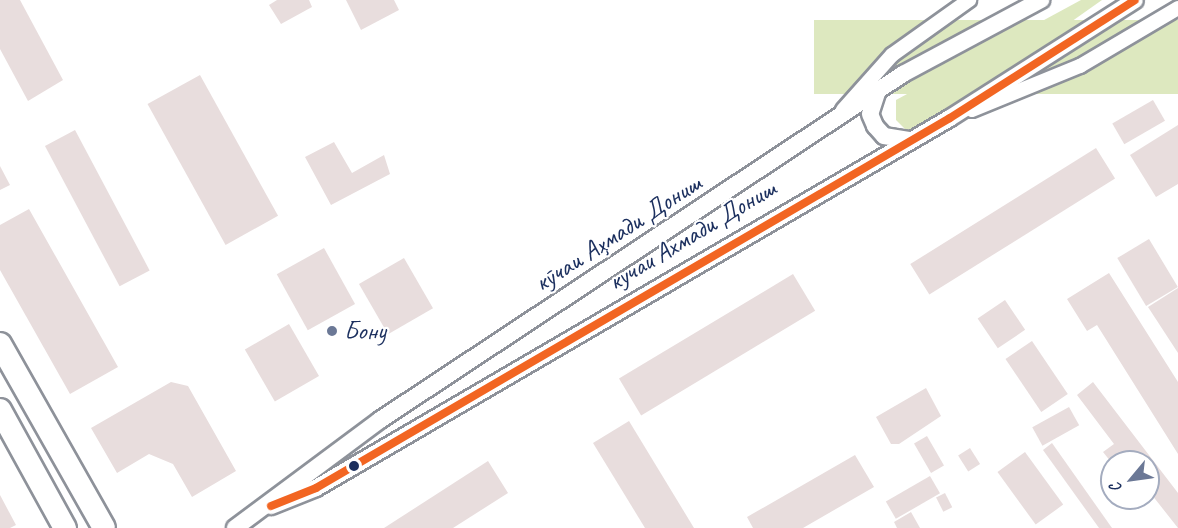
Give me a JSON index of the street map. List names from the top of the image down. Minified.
{"streets":{"street":["кӯчаи Аҳмади Дониш","кучаи Ахмади Дониш"]},"crossings":[["кӯчаи Аҳмади Дониш","кучаи Ахмади Дониш"]],"places":["Бону"],"north":"bottom left"}
